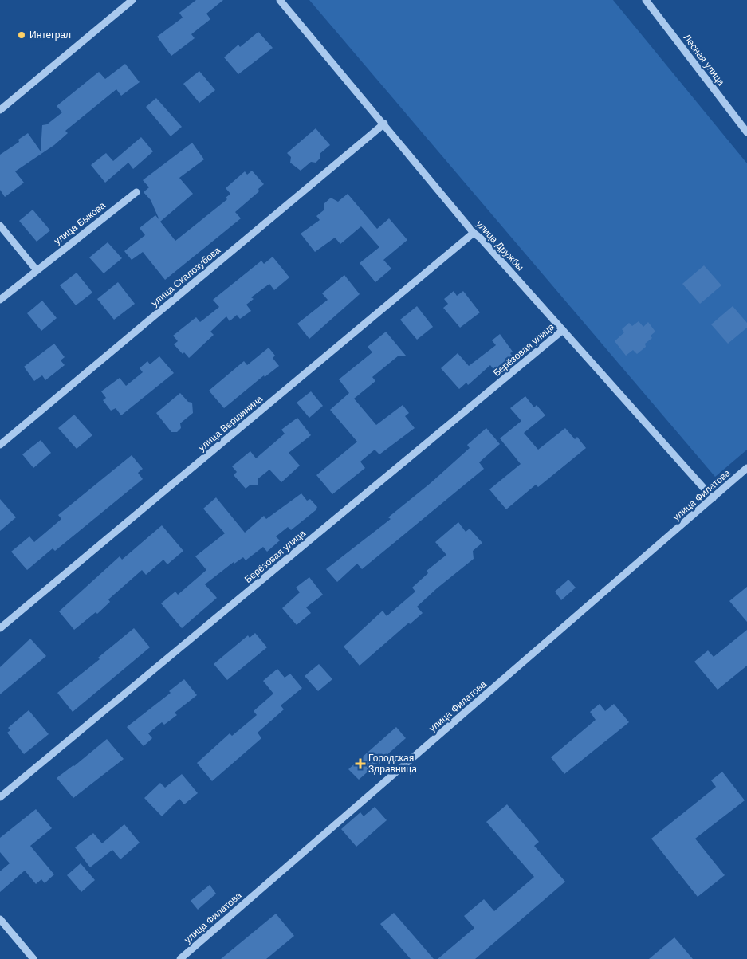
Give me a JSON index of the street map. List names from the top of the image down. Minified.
{"streets":{"street":["Лесная улица","улица Быкова","улица Дружбы","улица Скалозубова","Берёзовая улица","улица Вершинина","улица Филатова"]},"crossings":[["улица Дружбы","улица Скалозубова"],["улица Дружбы","Берёзовая улица"],["улица Дружбы","улица Вершинина"],["улица Дружбы","улица Филатова"]],"places":{"other":["Интеграл"],"health":["Городская Здравница"]}}
